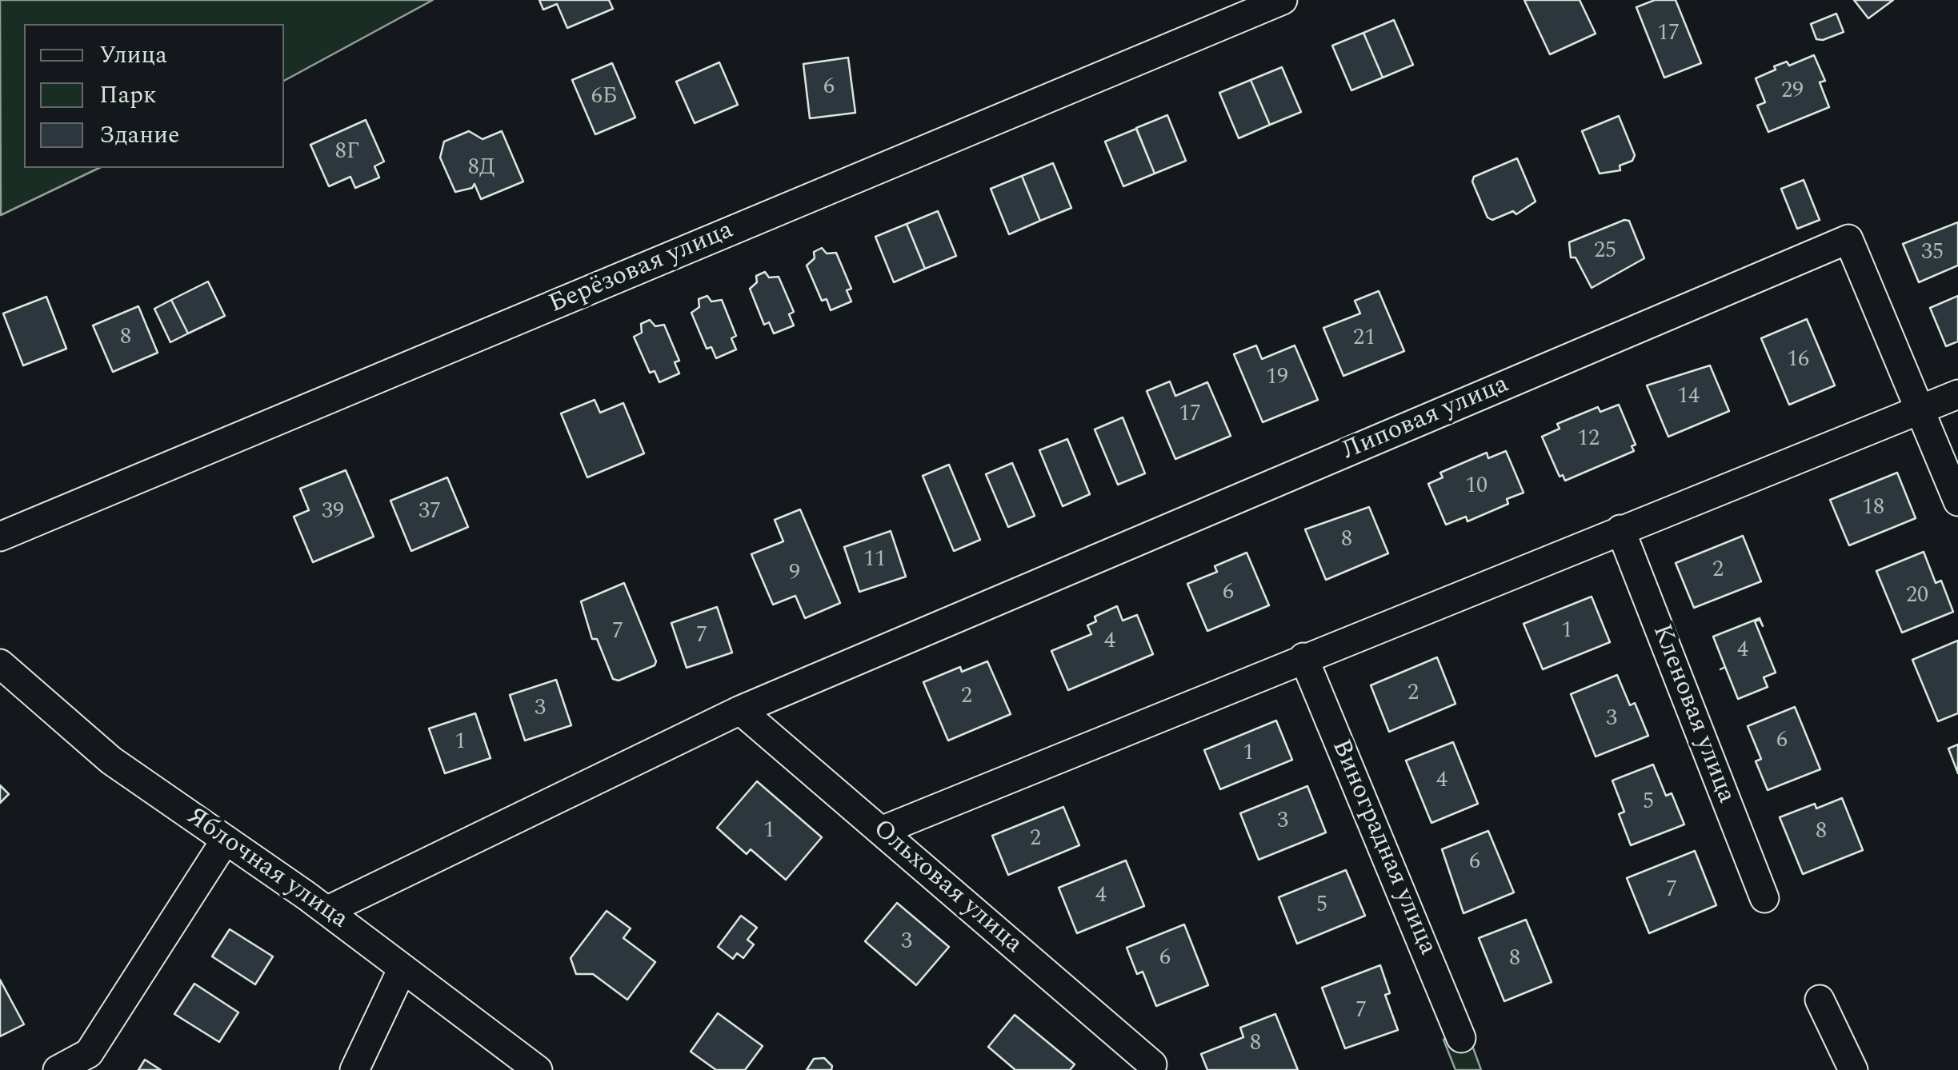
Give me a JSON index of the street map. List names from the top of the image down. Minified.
{"streets":{"street":["Берёзовая улица","Липовая улица","Кленовая улица","Виноградная улица","Яблочная улица","Ольховая улица"]},"crossings":[["Липовая улица","Ольховая улица"]],"house_numbers":["17","6","29","6Б","8Г","8Д","25","35","8","21","16","19","14","17","12","10","18","39","37","8","11","2","9","6","20","1","7","7","4","4","2","2","3","3","6","1","1","4","5","3","1","8","2","6","7","4","5","3","6","8","7","8"],"legend":["Улица","Парк","Здание"]}
